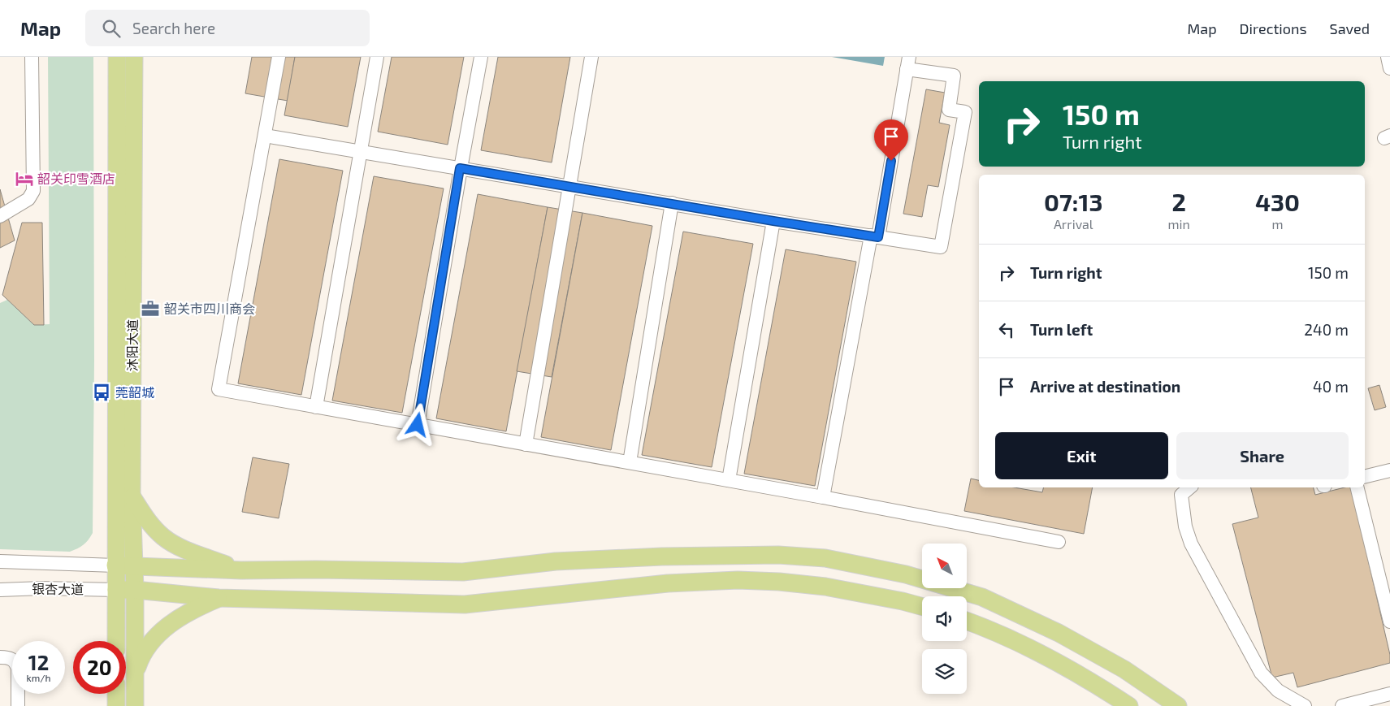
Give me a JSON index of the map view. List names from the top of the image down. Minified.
{"streets":{"main road":["沐阳大道"],"street":["银杏大道"]},"crossings":[["沐阳大道","银杏大道"]],"places":{"hotel":["韶关印雪酒店"],"office":["韶关市四川商会"],"bus stop":["莞韶城"]},"north":"top left","page":{"header":"Map","search":"Search here","nav":["Map","Directions","Saved"],"turn":["150 m","Turn right"],"eta":["07:13","Arrival","2","min","430","m"],"list":[{"name":"Turn right","value":"150 m"},{"name":"Turn left","value":"240 m"},{"name":"Arrive at destination","value":"40 m"}],"buttons":["Exit","Share"],"speed":"12 km/h","limit":"20"}}
